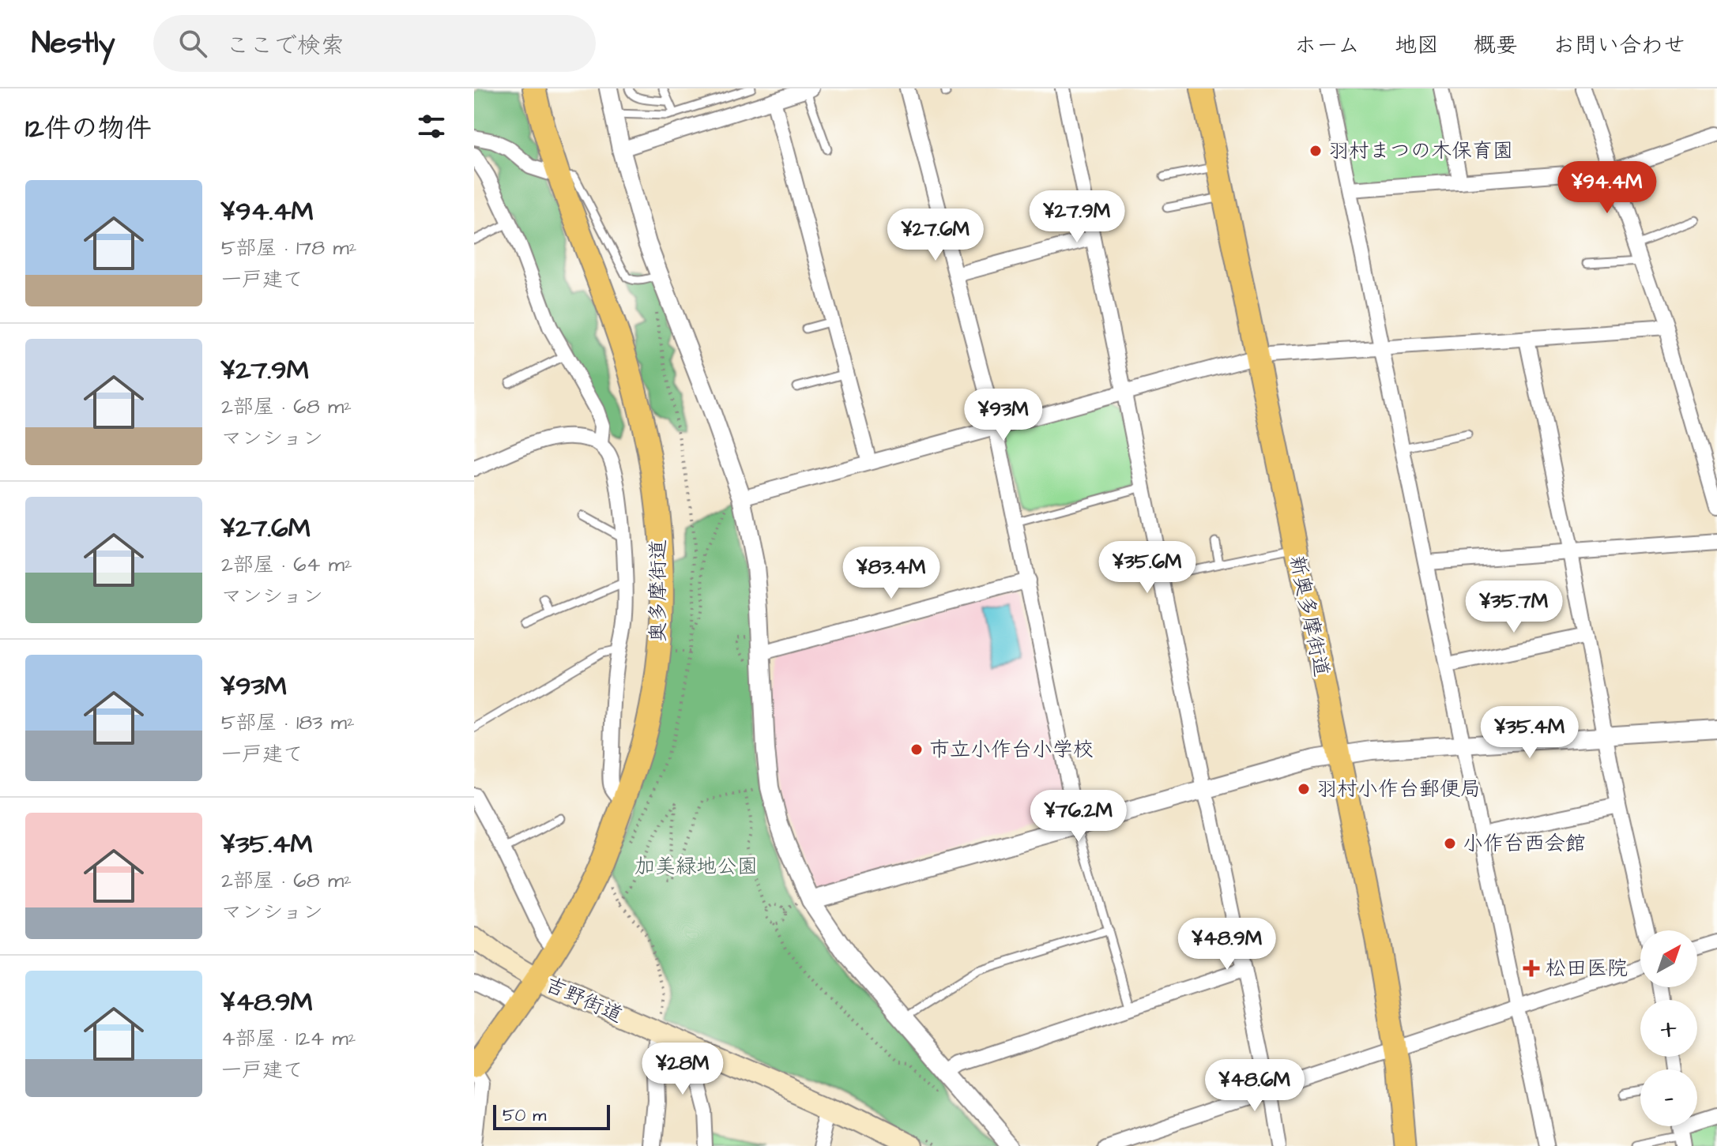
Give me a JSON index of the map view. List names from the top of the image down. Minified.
{"streets":{"main road":["奥多摩街道","新奥多摩街道","吉野街道"]},"crossings":[["奥多摩街道","吉野街道"]],"parks":["加美緑地公園"],"places":{"other":["羽村まつの木保育園","市立小作台小学校","羽村小作台郵便局","小作台西会館"],"health":["松田医院"]},"scale_bar":"50 m","north":"top right","page":{"header":"Nestly","search":"ここで検索","nav":["ホーム","地図","概要","お問い合わせ"],"heading":"12件の物件","price":["¥94.4M","¥27.9M","¥27.6M","¥93M","¥35.6M","¥83.4M","¥35.7M","¥35.4M","¥76.2M","¥48.9M","¥28M","¥48.6M"],"list":[{"name":"¥94.4M","note":"5部屋 · 178 m² · 一戸建て"},{"name":"¥27.9M","note":"2部屋 · 68 m² · マンション"},{"name":"¥27.6M","note":"2部屋 · 64 m² · マンション"},{"name":"¥93M","note":"5部屋 · 183 m² · 一戸建て"},{"name":"¥35.4M","note":"2部屋 · 68 m² · マンション"},{"name":"¥48.9M","note":"4部屋 · 124 m² · 一戸建て"}],"map_buttons":["+","−"],"scale":"50 m"}}
